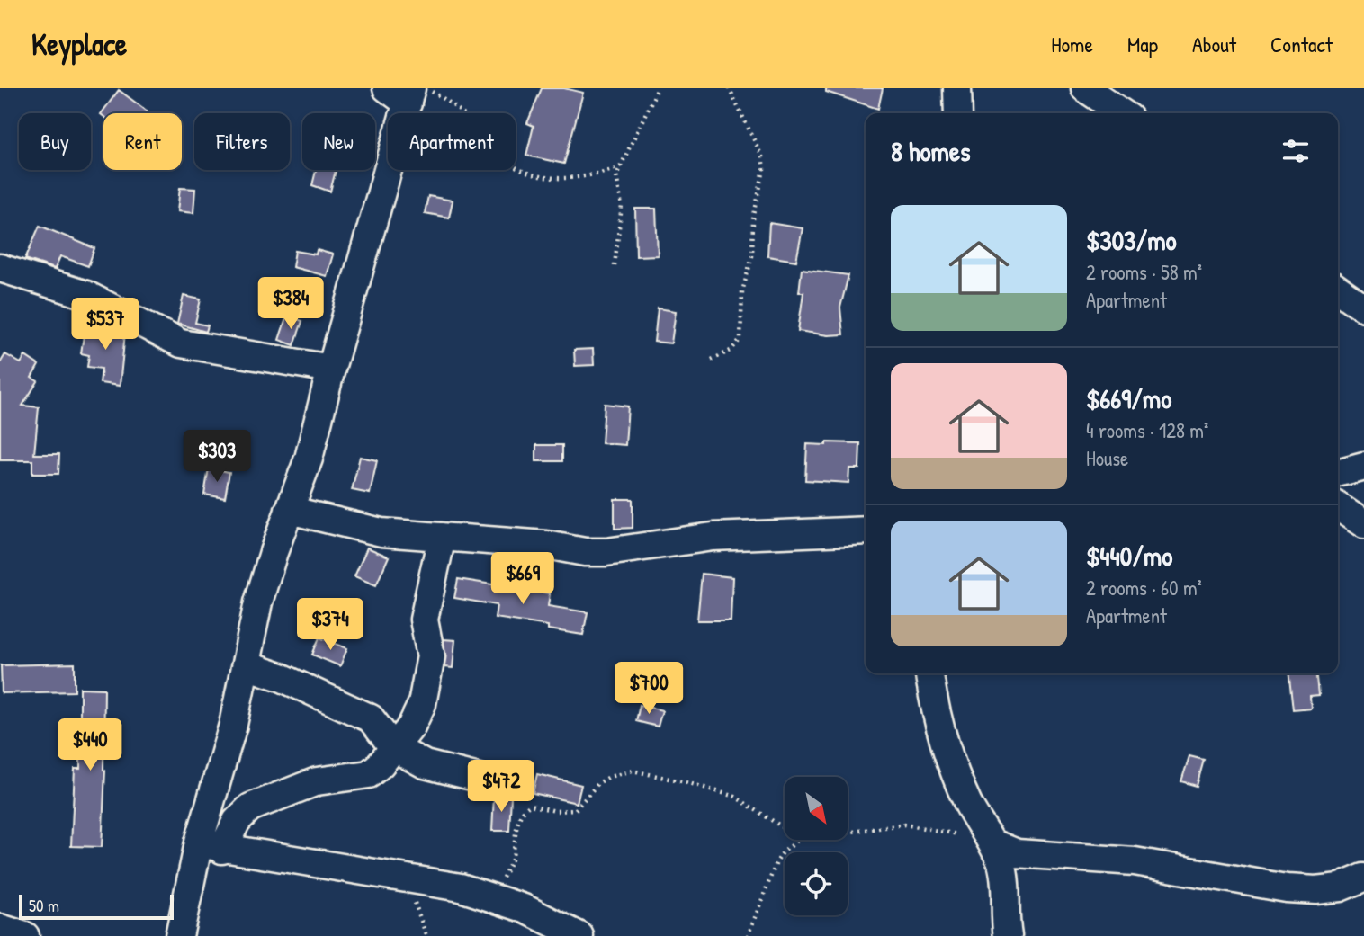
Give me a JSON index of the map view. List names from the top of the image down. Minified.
{"scale_bar":"50 m","north":"bottom right","page":{"header":"Keyplace","nav":["Home","Map","About","Contact"],"chip":["Buy","Rent","Filters","New","Apartment"],"heading":"8 homes","list":[{"name":"$303/mo","note":"2 rooms · 58 m² · Apartment"},{"name":"$669/mo","note":"4 rooms · 128 m² · House"},{"name":"$440/mo","note":"2 rooms · 60 m² · Apartment"}],"price":["$384","$537","$303","$669","$374","$700","$440","$472"],"scale":"50 m"}}
